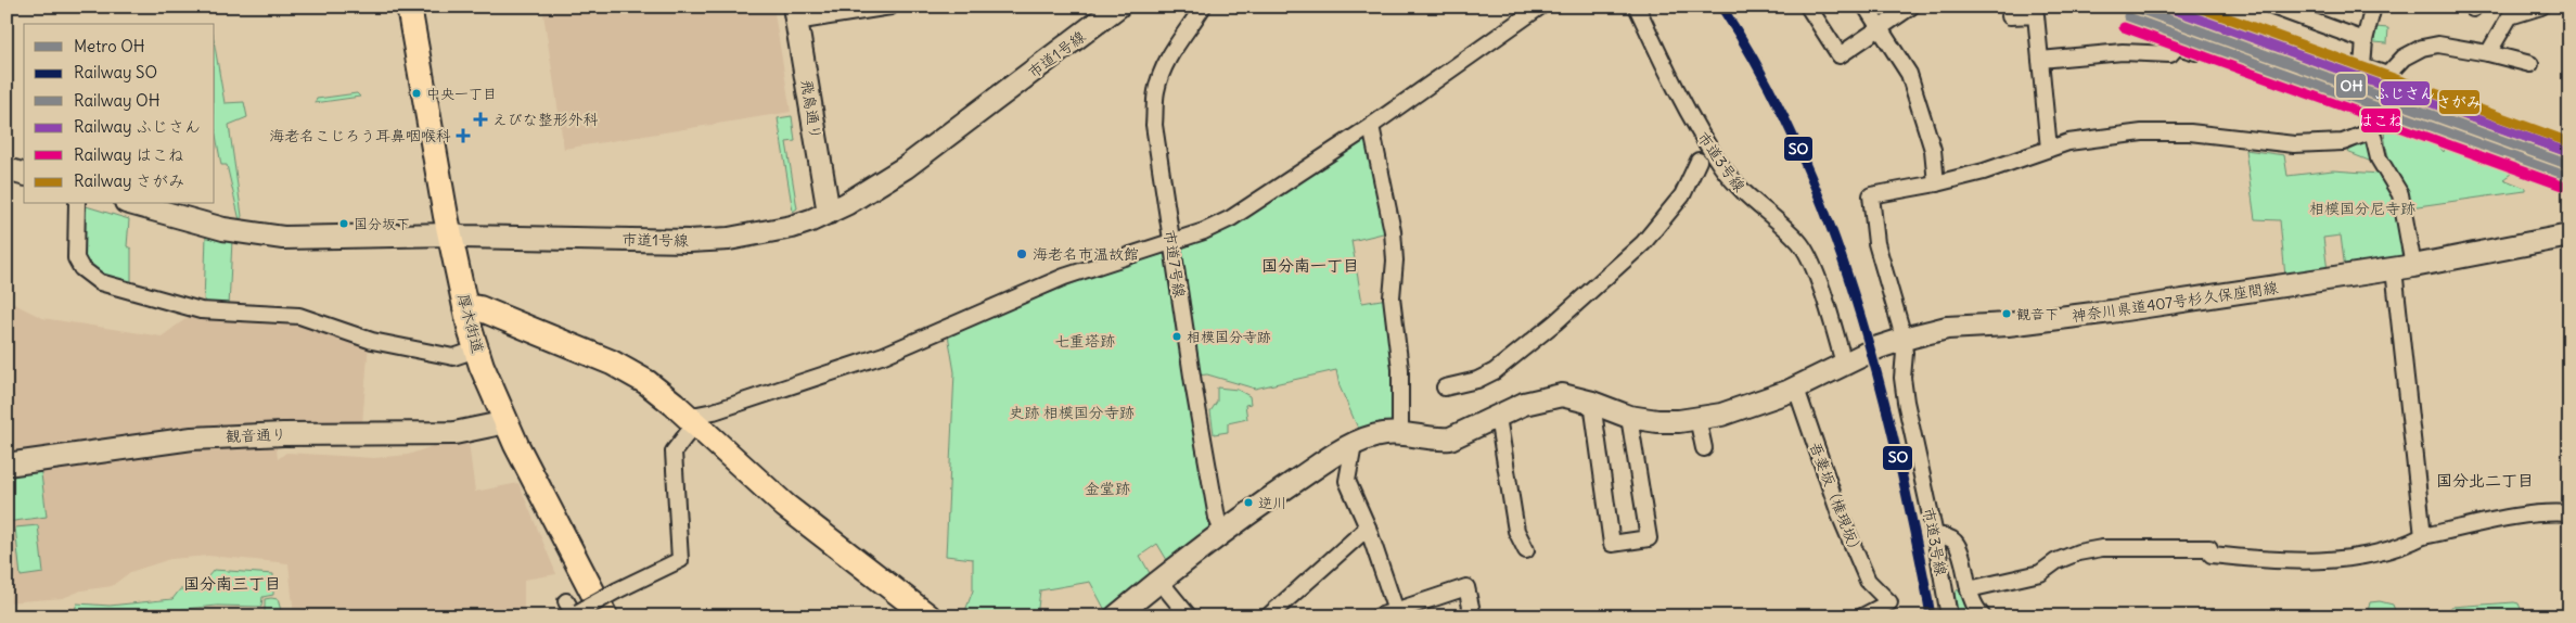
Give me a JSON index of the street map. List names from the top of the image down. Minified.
{"streets":{"main road":["市道1号線","飛鳥通り","神奈川県道407号杉久保座間線","厚木街道","観音通り"],"street":["市道3号線","市道7号線","吾妻坂（権現坂）"]},"crossings":[["市道1号線","飛鳥通り"],["市道1号線","厚木街道"],["市道3号線","神奈川県道407号杉久保座間線"],["市道7号線","神奈川県道407号杉久保座間線"],["神奈川県道407号杉久保座間線","吾妻坂（権現坂）"],["厚木街道","観音通り"]],"districts":["国分南一丁目","国分北二丁目","国分南三丁目"],"parks":["相模国分尼寺跡","七重塔跡","史跡 相模国分寺跡","金堂跡"],"places":{"other":["中央一丁目","国分坂下","海老名市温故館","観音下","相模国分寺跡","逆川"],"health":["えびな整形外科","海老名こじろう耳鼻咽喉科"]},"lines":["metro line OH","rail line SO","rail line ふじさん","rail line さがみ","rail line OH","rail line はこね"],"legend":["Metro OH","Railway SO","Railway OH","Railway ふじさん","Railway はこね","Railway さがみ"]}
